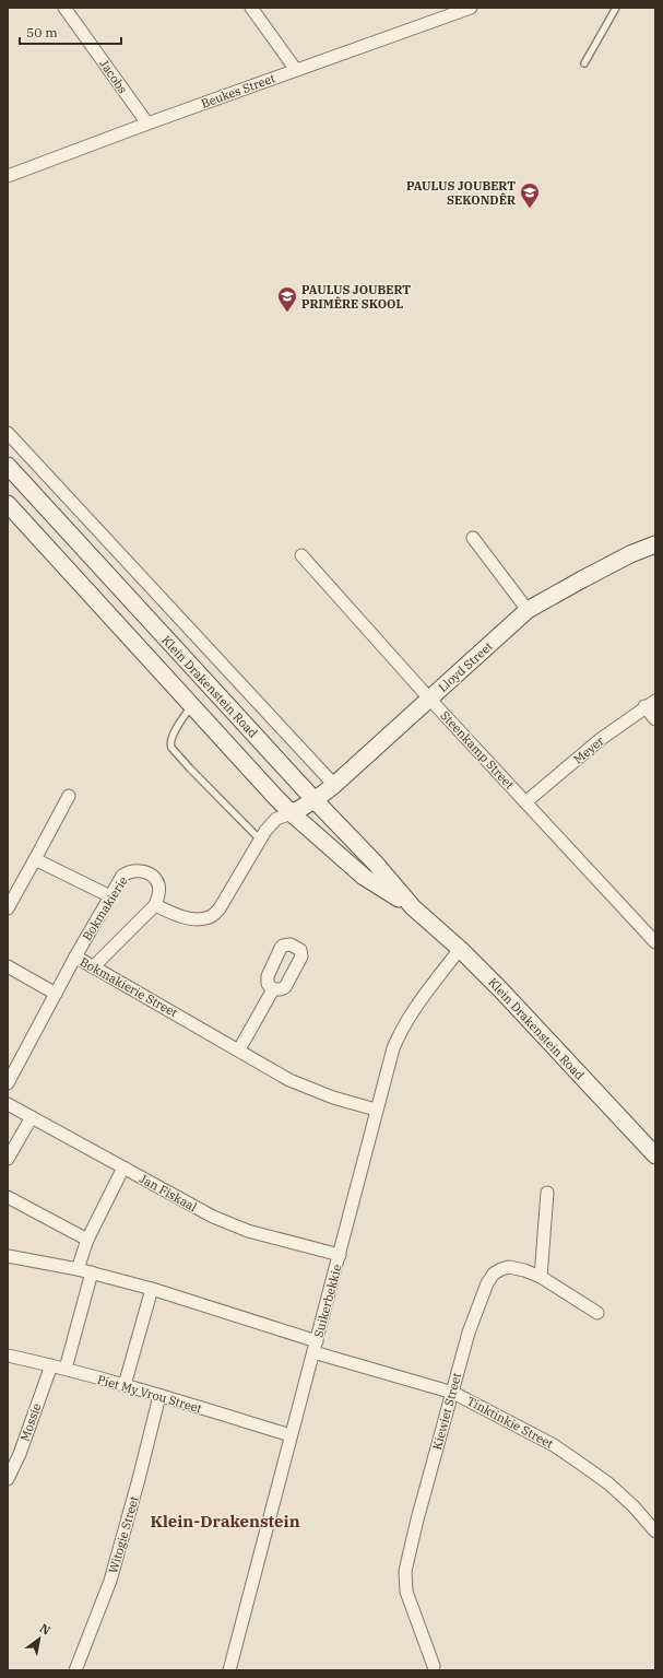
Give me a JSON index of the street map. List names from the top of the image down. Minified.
{"streets":{"main road":["Lloyd Street","Klein Drakenstein Road"],"street":["Jacobs","Beukes Street","Steenkamp Street","Meyer","Bokmakierie","Bokmakierie Street","Jan Fiskaal","Suikerbekkie","Piet My Vrou Street","Kiewiet Street","Mossie","Tinktinkie Street","Witogie Street"]},"crossings":[["Jacobs","Beukes Street"],["Lloyd Street","Klein Drakenstein Road"],["Lloyd Street","Steenkamp Street"],["Klein Drakenstein Road","Suikerbekkie"],["Steenkamp Street","Meyer"],["Bokmakierie","Bokmakierie Street"],["Bokmakierie Street","Suikerbekkie"],["Jan Fiskaal","Suikerbekkie"],["Suikerbekkie","Piet My Vrou Street"],["Suikerbekkie","Tinktinkie Street"],["Piet My Vrou Street","Mossie"],["Piet My Vrou Street","Witogie Street"],["Kiewiet Street","Tinktinkie Street"]],"districts":["Klein-Drakenstein"],"places":{"school or university":["PAULUS JOUBERT SEKONDÊR","PAULUS JOUBERT PRIMÊRE SKOOL"]},"scale_bar":"50 m","north":"top right"}
